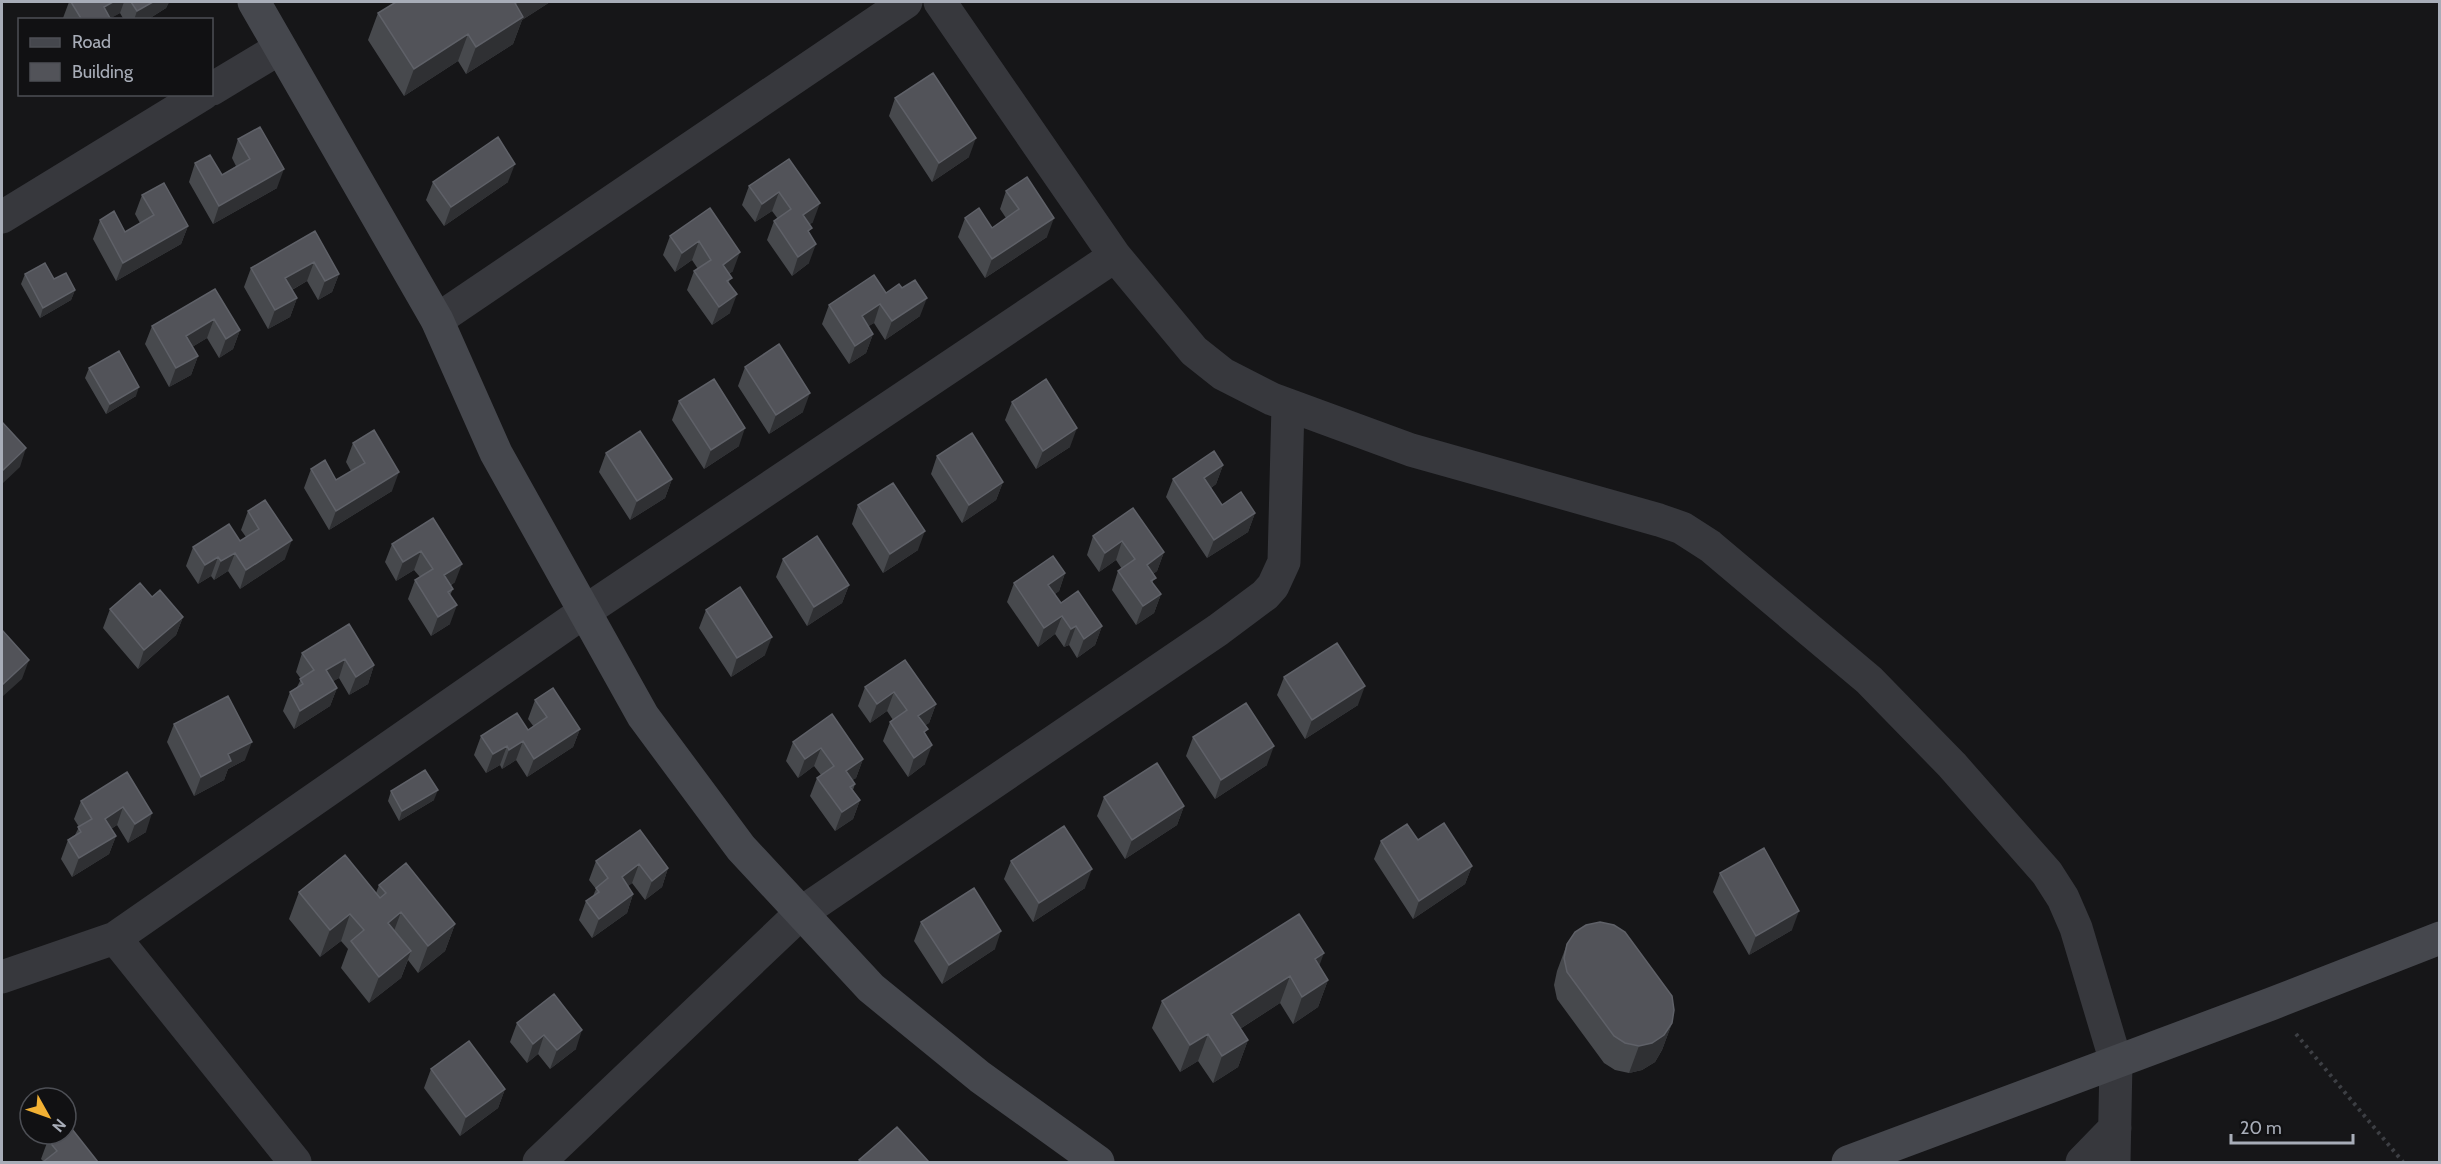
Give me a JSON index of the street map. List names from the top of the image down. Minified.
{"legend":["Road","Building"],"scale_bar":"20 m","north":"bottom right"}
